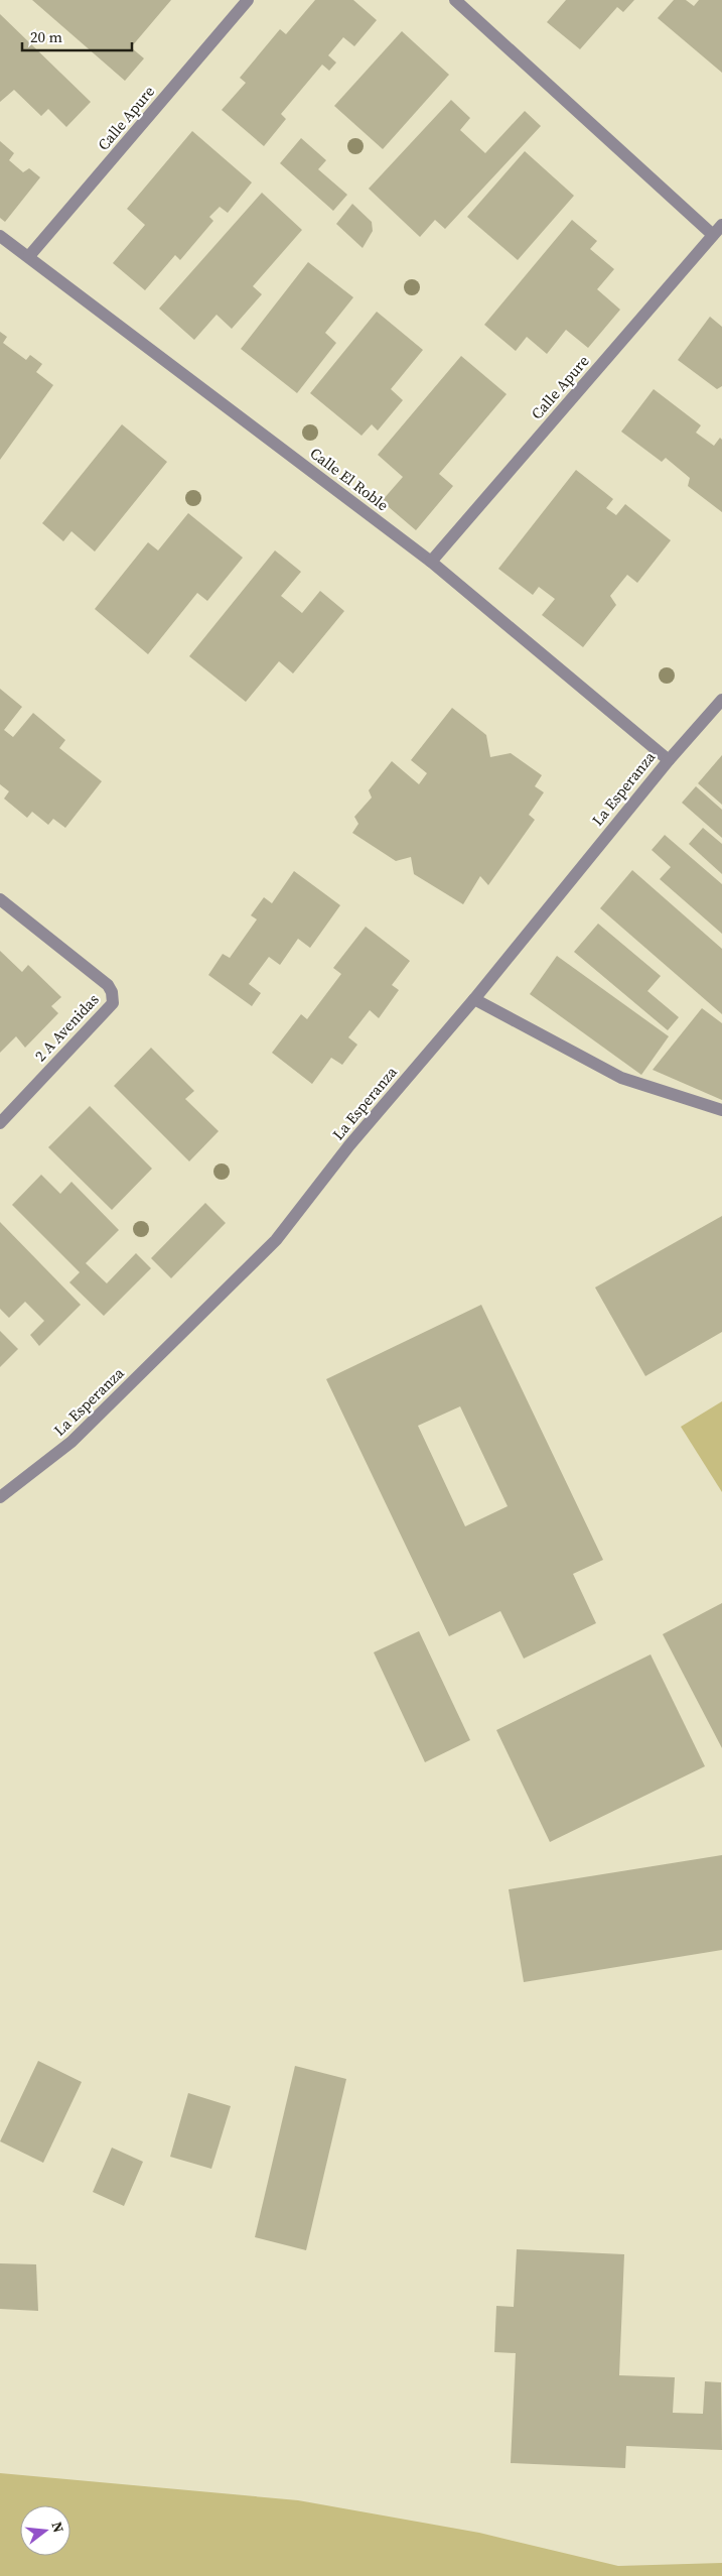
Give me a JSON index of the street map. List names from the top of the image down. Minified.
{"streets":{"street":["Calle Apure","Calle El Roble","La Esperanza","2 A Avenidas"]},"crossings":[["Calle Apure","Calle El Roble"],["Calle El Roble","La Esperanza"]],"scale_bar":"20 m","north":"right"}
